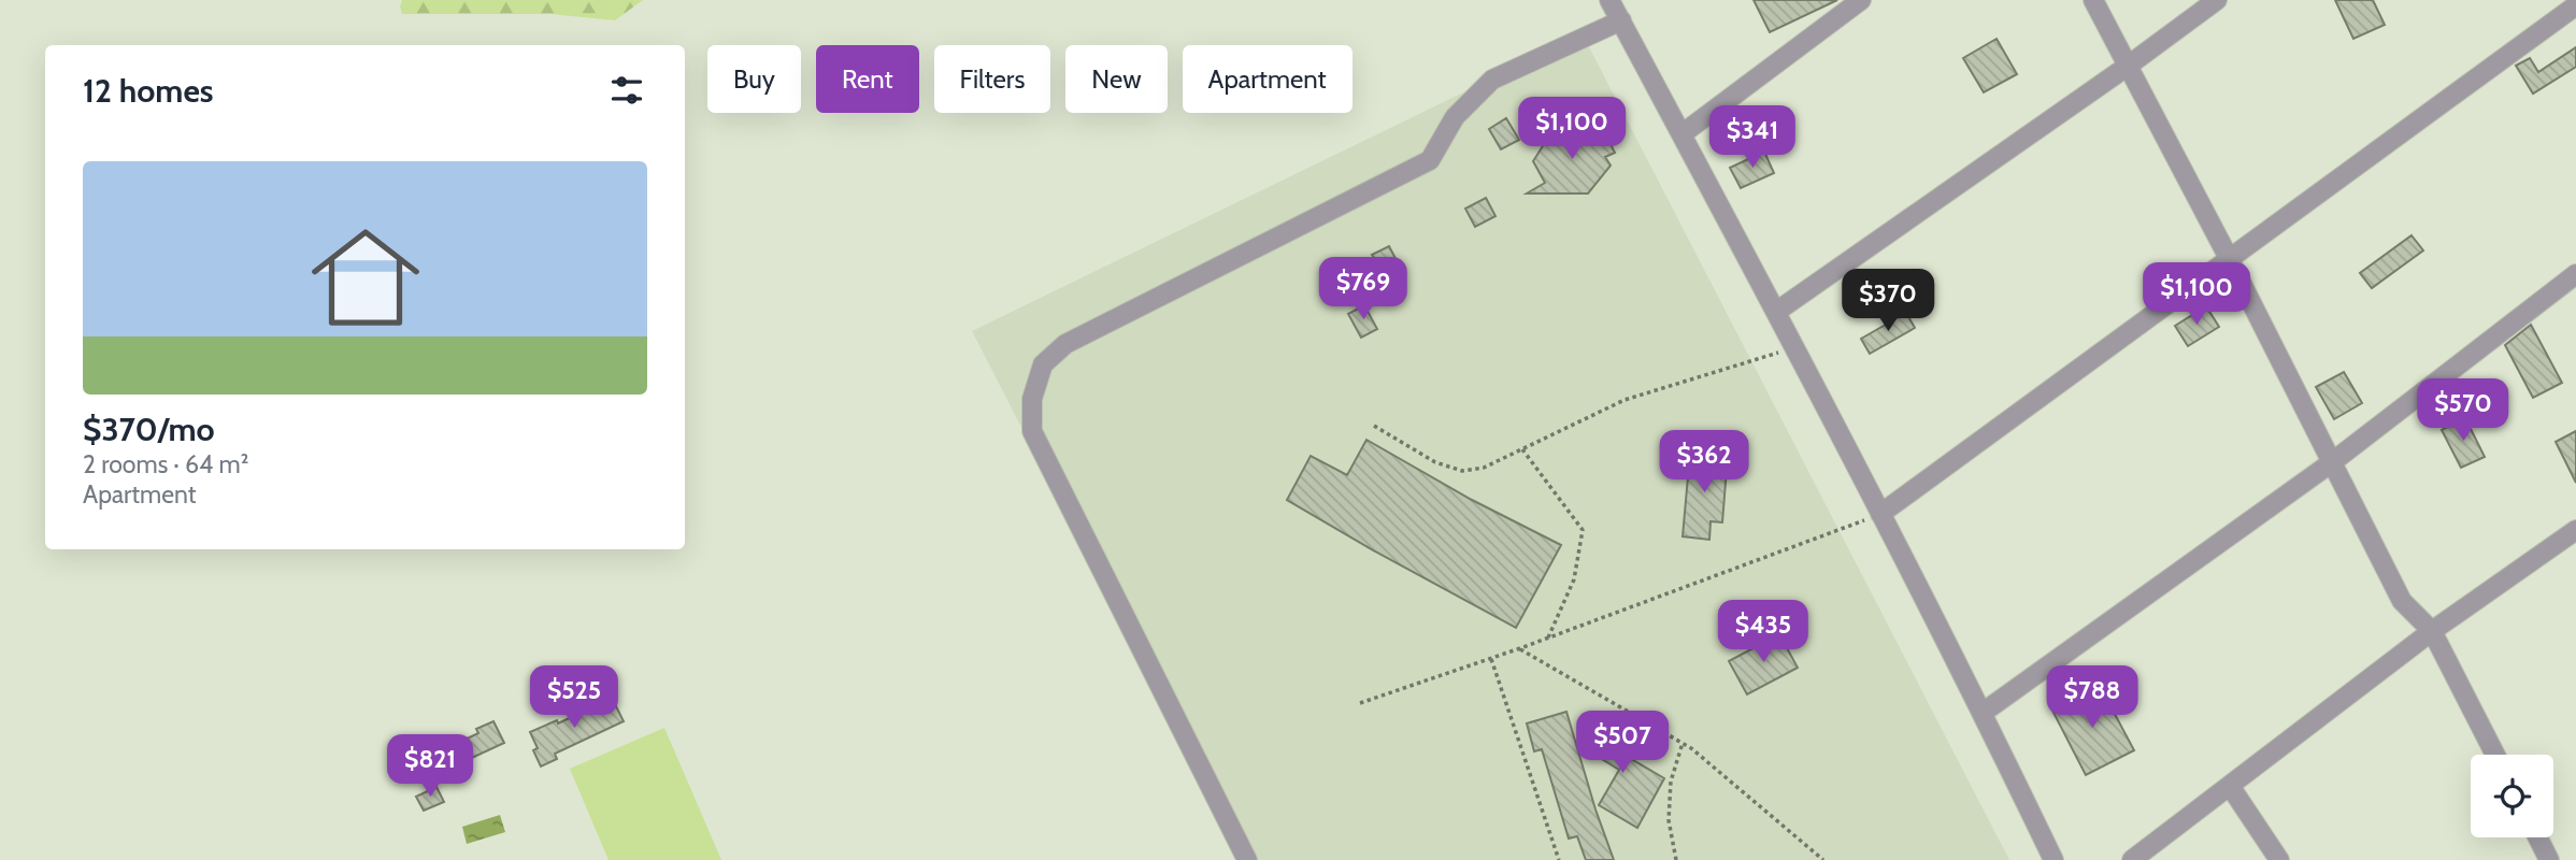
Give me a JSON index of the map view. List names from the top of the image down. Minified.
{"page":{"chip":["Buy","Rent","Filters","New","Apartment"],"heading":"12 homes","price":["$1,100","$341","$769","$1,100","$370","$570","$362","$435","$525","$788","$507","$821"],"list":[{"name":"$370/mo","note":"2 rooms · 64 m² · Apartment"}]}}
